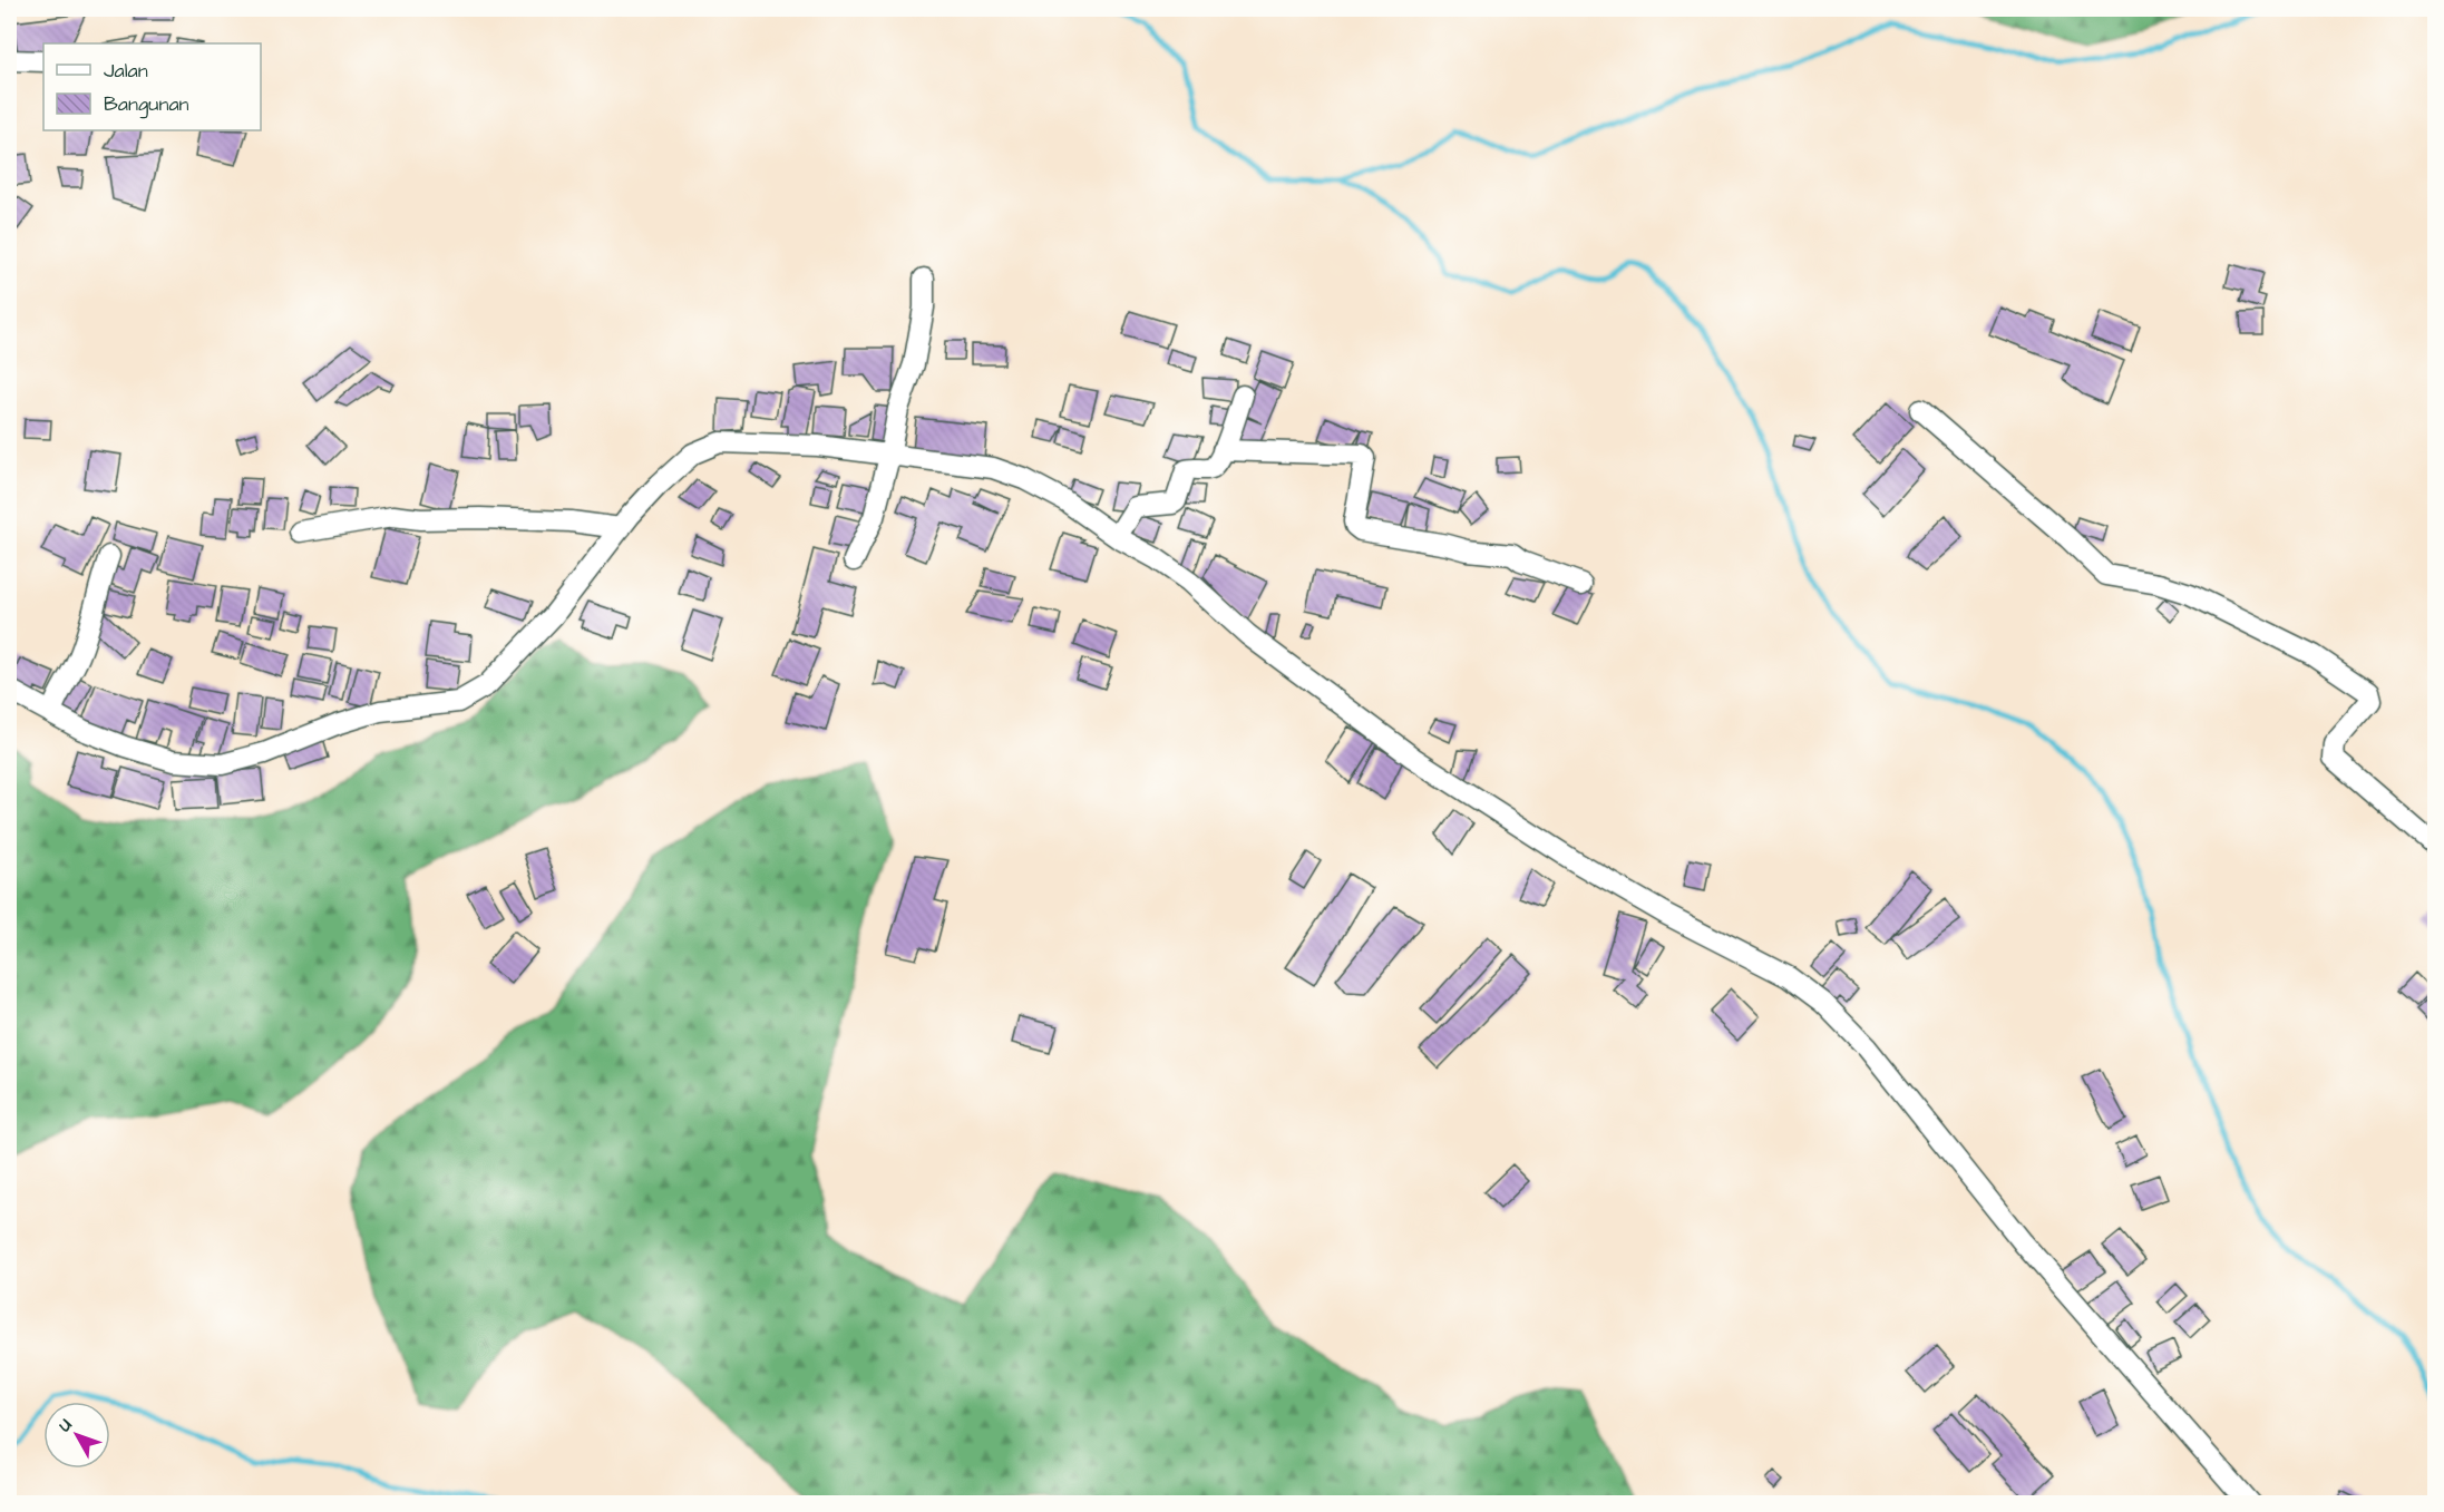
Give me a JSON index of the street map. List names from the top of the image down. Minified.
{"legend":["Jalan","Bangunan"],"north":"top left"}
